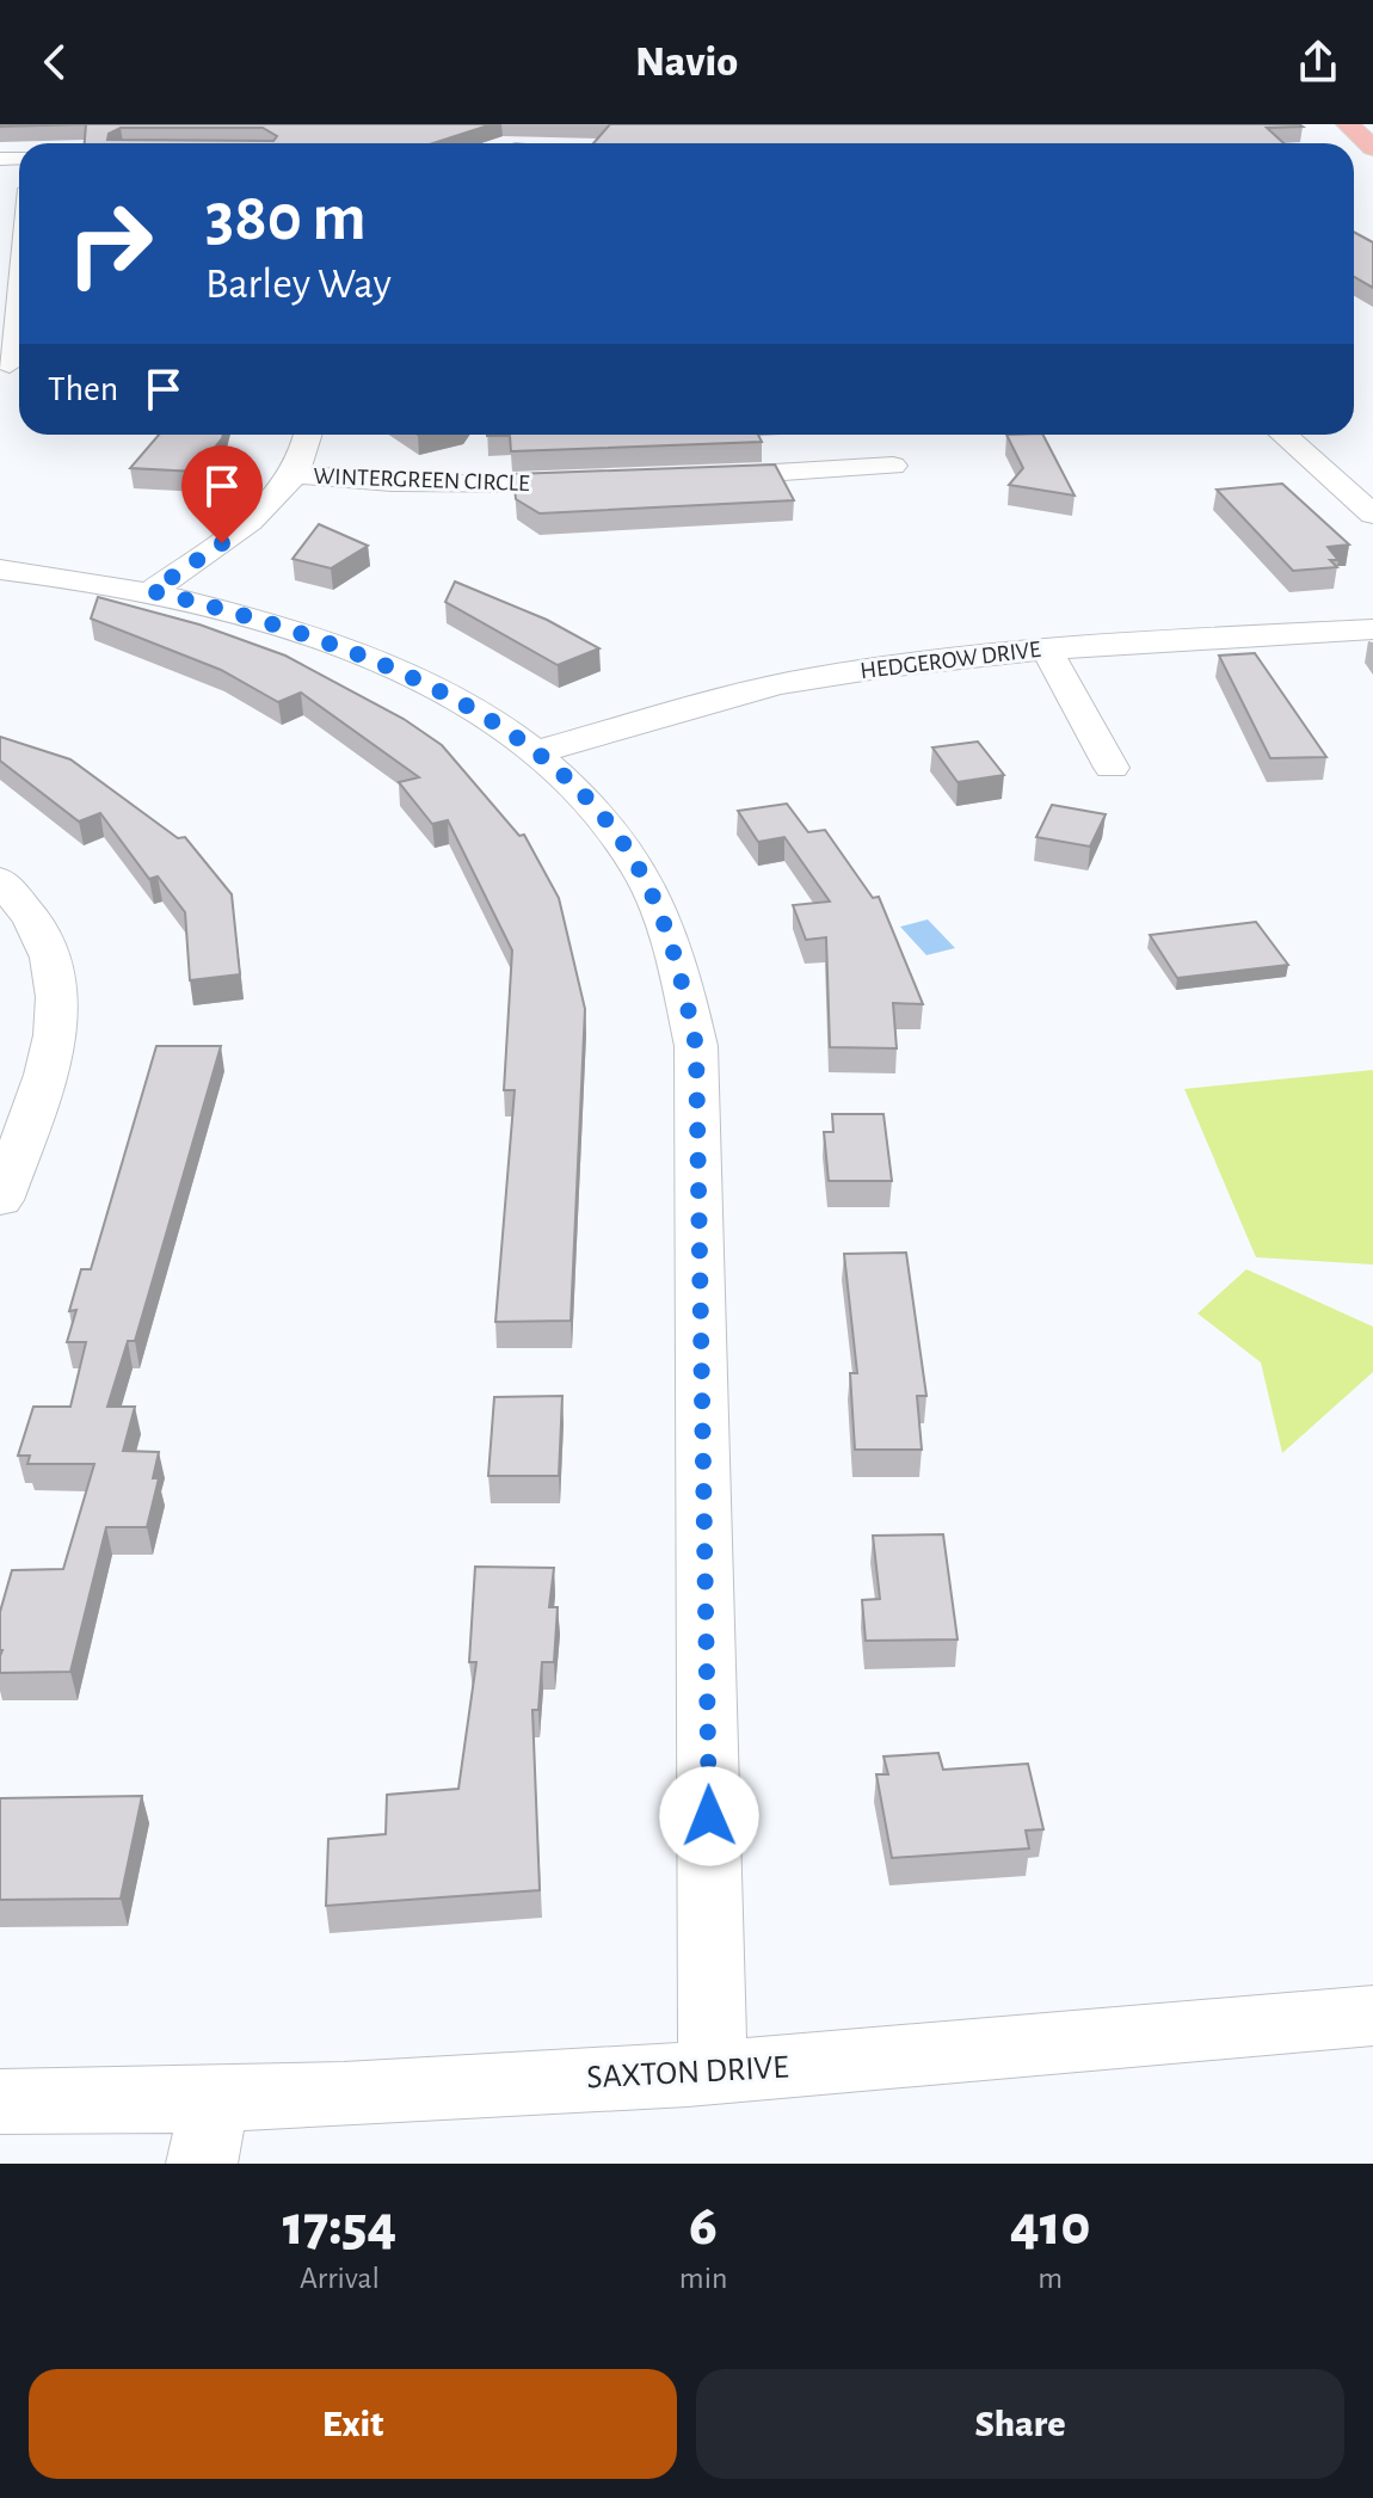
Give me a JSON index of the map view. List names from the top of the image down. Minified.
{"streets":{"street":["WINTERGREEN CIRCLE","HEDGEROW DRIVE","SAXTON DRIVE"]},"page":{"header":"Navio","turn":["380 m","Barley Way"],"then":"Then","eta":["17:54","Arrival","6","min","410","m"],"buttons":["Exit","Share"]}}
